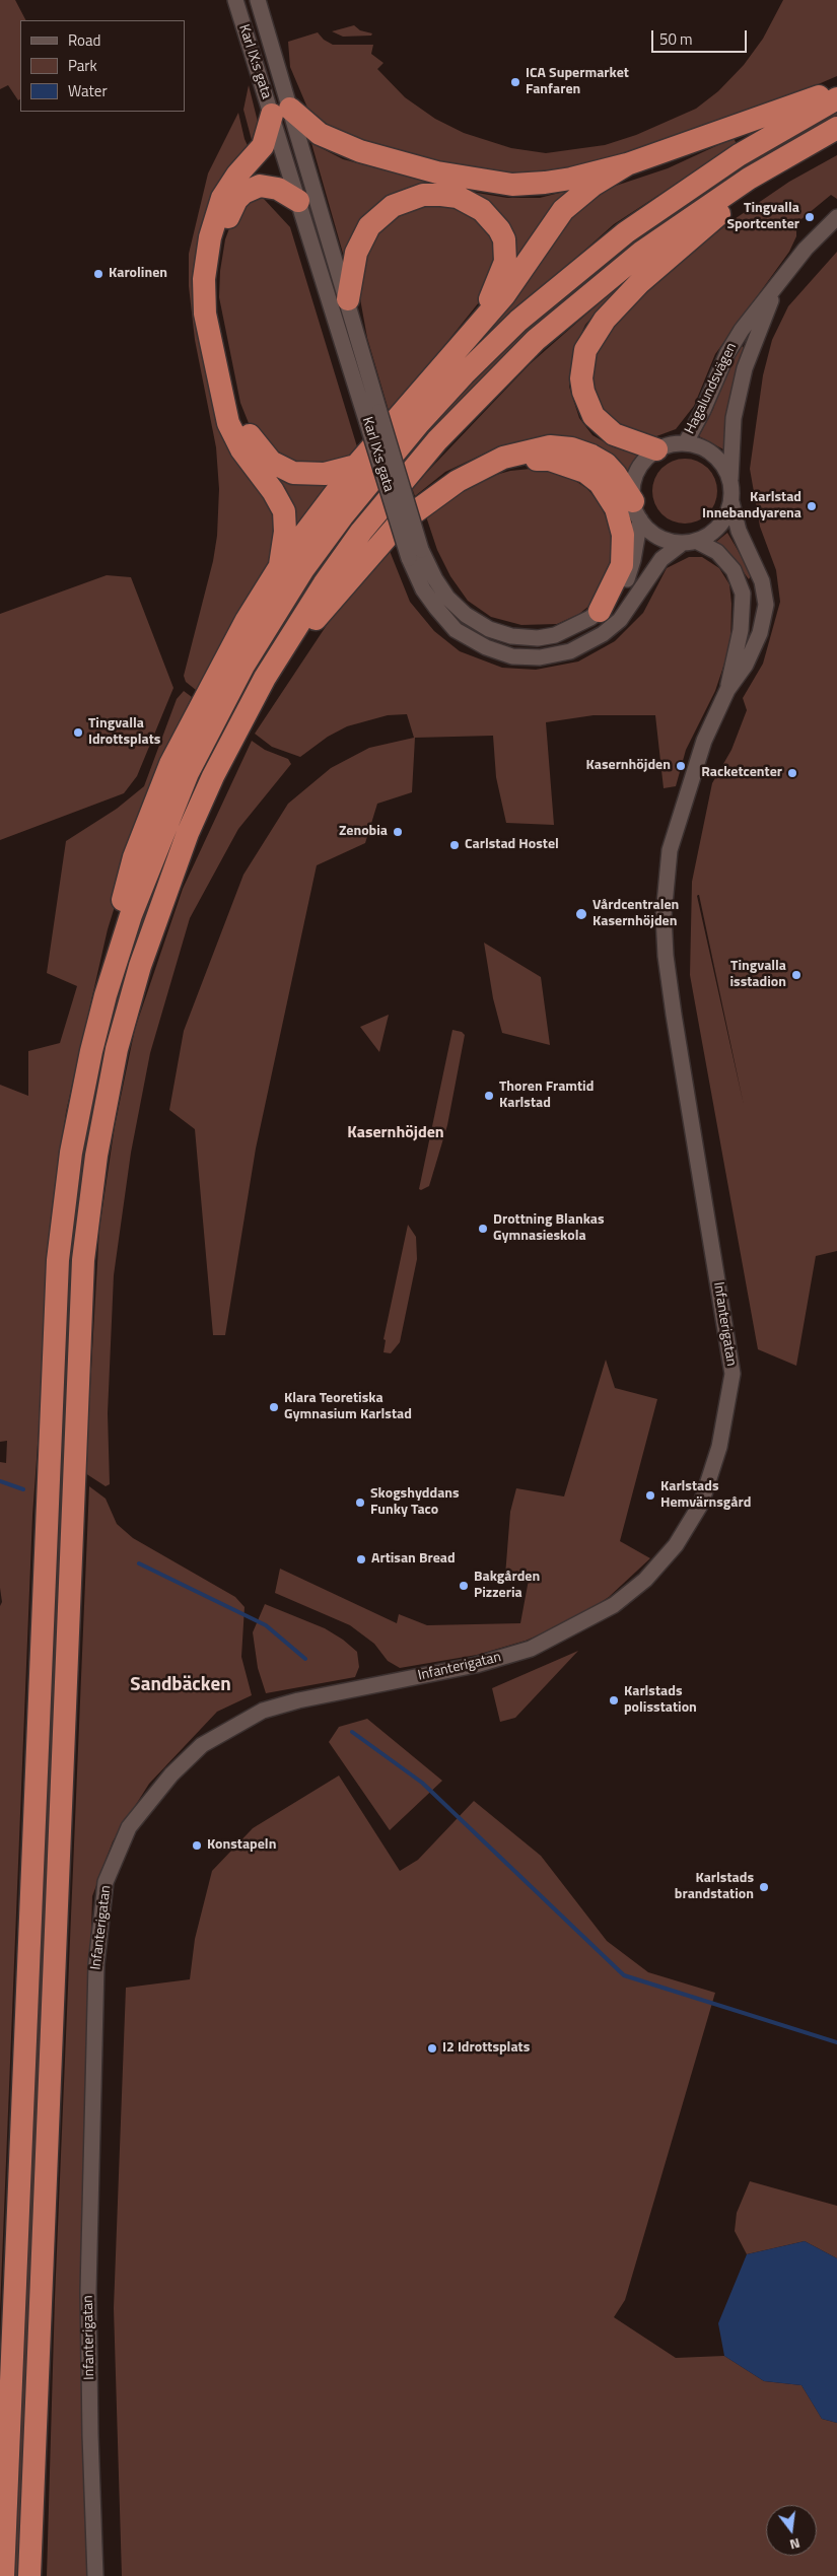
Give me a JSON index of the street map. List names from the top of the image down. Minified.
{"streets":{"street":["Karl IX:s gata","Hagalundsvägen","Infanterigatan"]},"crossings":[["Karl IX:s gata","Hagalundsvägen"],["Karl IX:s gata","Infanterigatan"],["Hagalundsvägen","Infanterigatan"]],"districts":["Kasernhöjden","Sandbäcken"],"places":["ICA Supermarket Fanfaren","Tingvalla Sportcenter","Karolinen","Karlstad Innebandyarena","Tingvalla Idrottsplats","Kasernhöjden","Racketcenter","Zenobia","Carlstad Hostel","Vårdcentralen Kasernhöjden","Tingvalla isstadion","Thoren Framtid Karlstad","Drottning Blankas Gymnasieskola","Klara Teoretiska Gymnasium Karlstad","Karlstads Hemvärnsgård","Skogshyddans Funky Taco","Artisan Bread","Bakgården Pizzeria","Karlstads polisstation","Konstapeln","Karlstads brandstation","I2 Idrottsplats"],"legend":["Road","Park","Water"],"scale_bar":"50 m","north":"bottom"}
